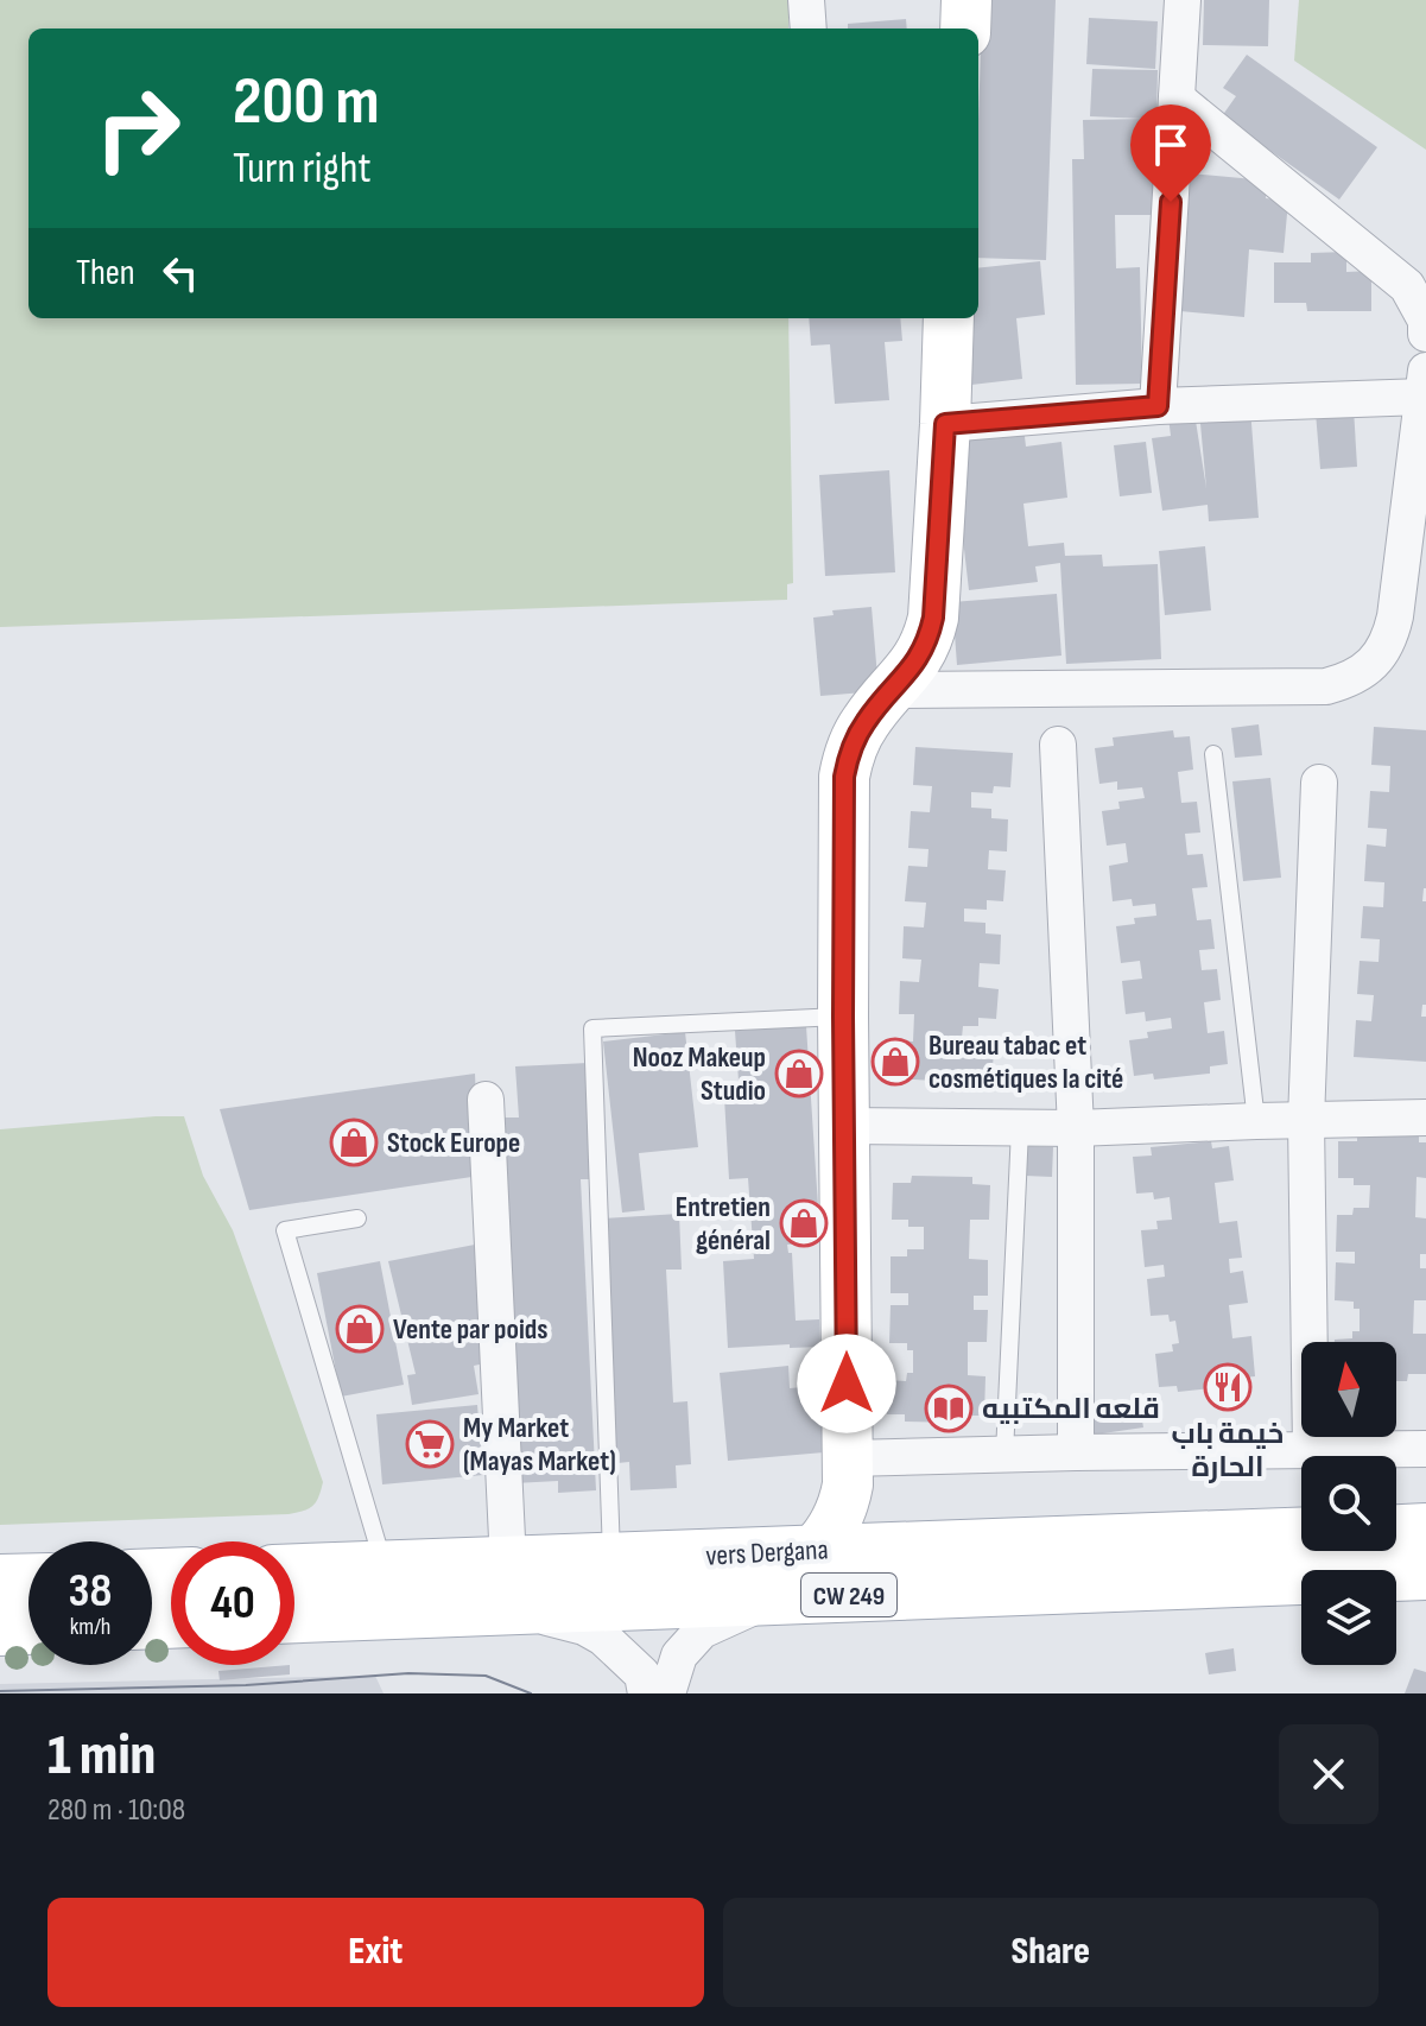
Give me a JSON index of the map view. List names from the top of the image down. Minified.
{"streets":{"main road":["vers Dergana","CW 249"]},"crossings":[["vers Dergana","CW 249"]],"places":{"shop":["Bureau tabac et cosmétiques la cité","Nooz Makeup Studio","Stock Europe","Entretien général","Vente par poids"],"restaurant":["خيمة باب الحارة"],"library":["قلعه المكتبيه"],"supermarket":["My Market (Mayas Market)"]},"north":"top","page":{"turn":["200 m","Turn right"],"then":"Then","speed":"38 km/h","limit":"40","heading":["1 min","280 m · 10:08"],"buttons":["Exit","Share"]}}
